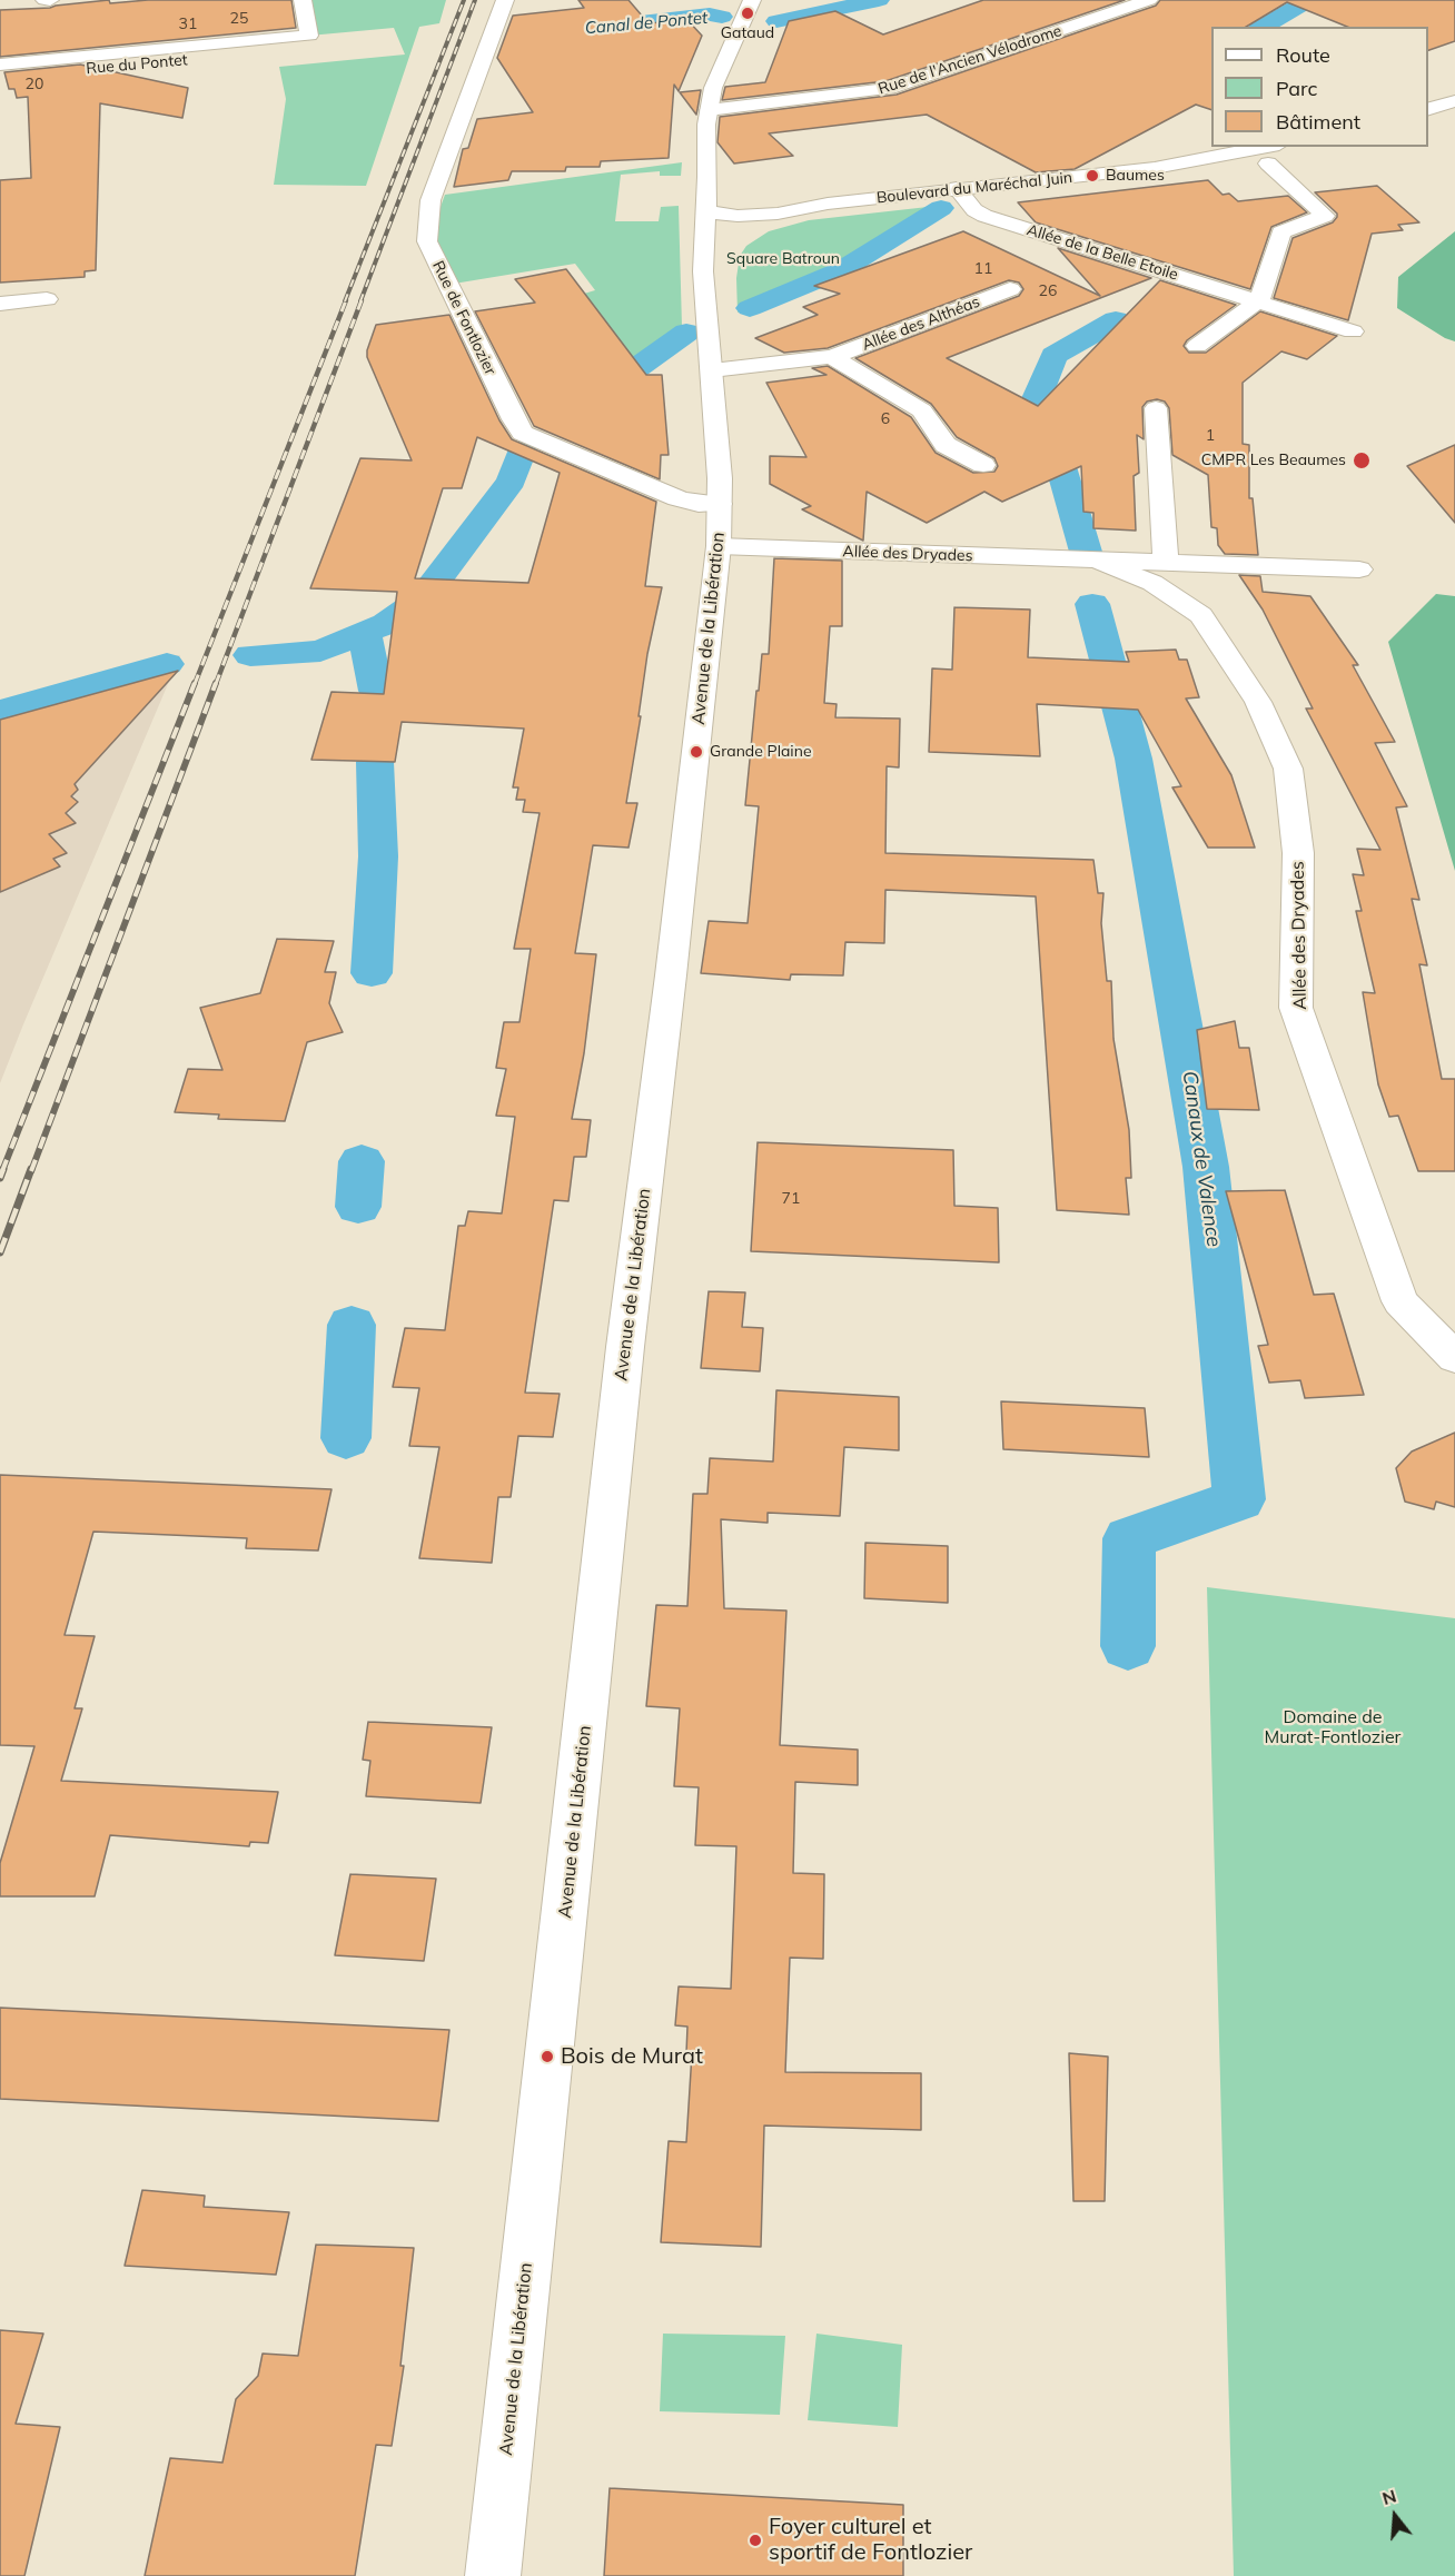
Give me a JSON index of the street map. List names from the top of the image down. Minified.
{"streets":{"street":["Rue de l'Ancien Vélodrome","Rue du Pontet","Boulevard du Maréchal Juin","Allée de la Belle Etoile","Rue de Fontlozier","Allée des Althéas","Allée des Dryades","Avenue de la Libération"]},"crossings":[["Rue de l'Ancien Vélodrome","Avenue de la Libération"],["Boulevard du Maréchal Juin","Allée de la Belle Etoile"],["Boulevard du Maréchal Juin","Avenue de la Libération"],["Rue de Fontlozier","Avenue de la Libération"],["Allée des Althéas","Avenue de la Libération"],["Allée des Dryades","Avenue de la Libération"]],"water":["Canal de Pontet","Canaux de Valence"],"parks":["Square Batroun","Domaine de Murat-Fontlozier"],"places":["Gataud","Baumes","CMPR Les Beaumes","Grande Plaine","Bois de Murat","Foyer culturel et sportif de Fontlozier"],"house_numbers":["25","31","20","11","26","6","1","71"],"legend":["Route","Parc","Bâtiment"],"north":"top"}
